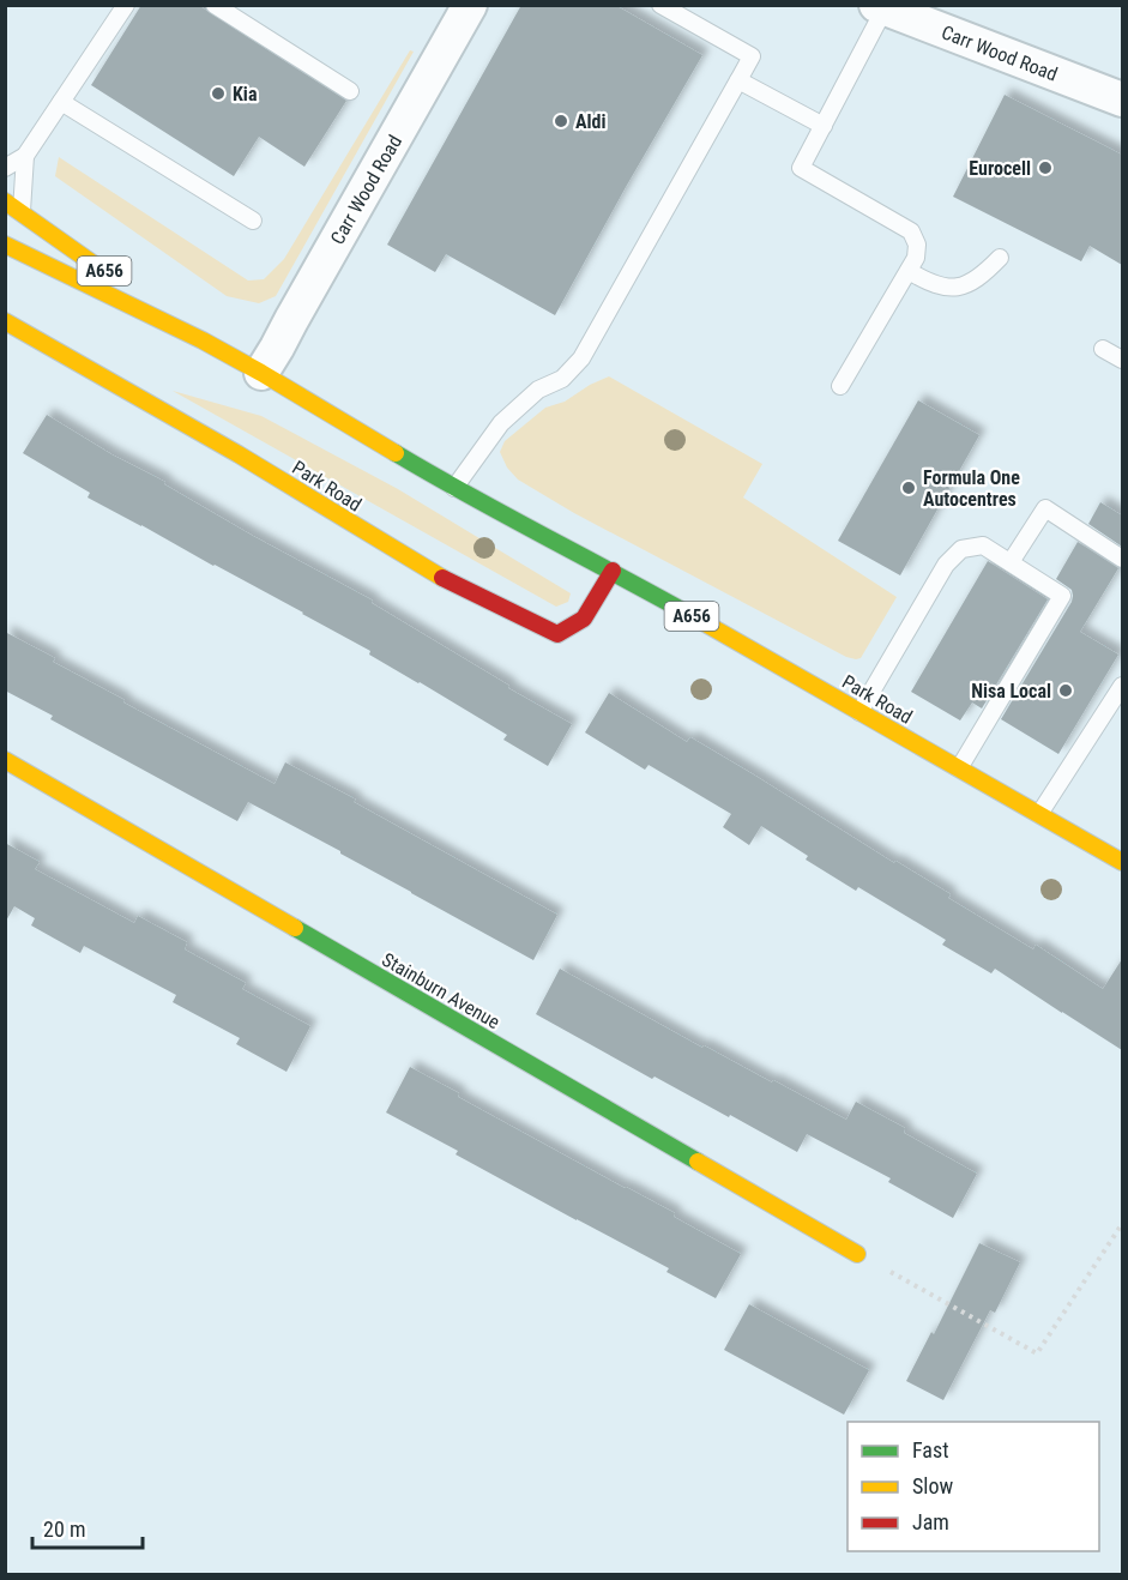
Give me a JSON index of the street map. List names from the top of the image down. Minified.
{"streets":{"street":["Carr Wood Road","A656","Park Road","Stainburn Avenue"]},"crossings":[["Carr Wood Road","Park Road"]],"places":["Kia","Aldi","Eurocell","Formula One Autocentres","Nisa Local"],"legend":["Fast","Slow","Jam"],"scale_bar":"20 m"}
